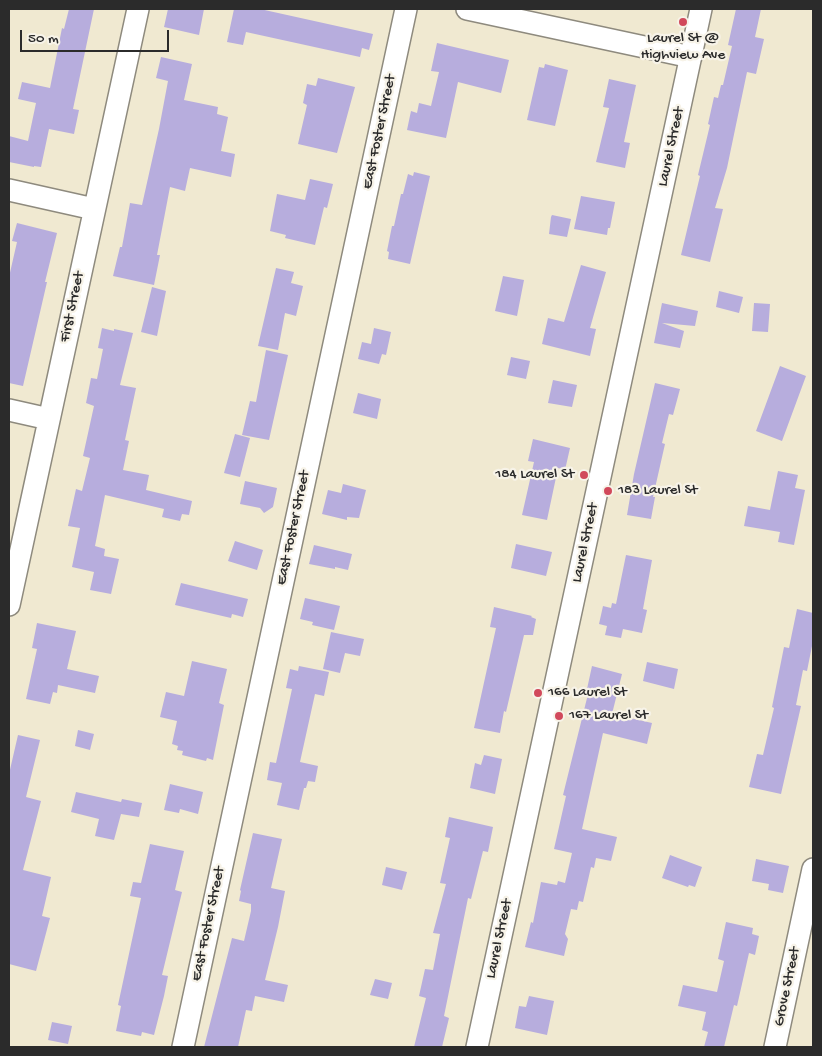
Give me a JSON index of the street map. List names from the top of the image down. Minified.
{"streets":{"street":["East Foster Street","Laurel Street","First Street","Grove Street"]},"places":["Laurel St @ Highview Ave","184 Laurel St","183 Laurel St","166 Laurel St","167 Laurel St"],"scale_bar":"50 m"}
